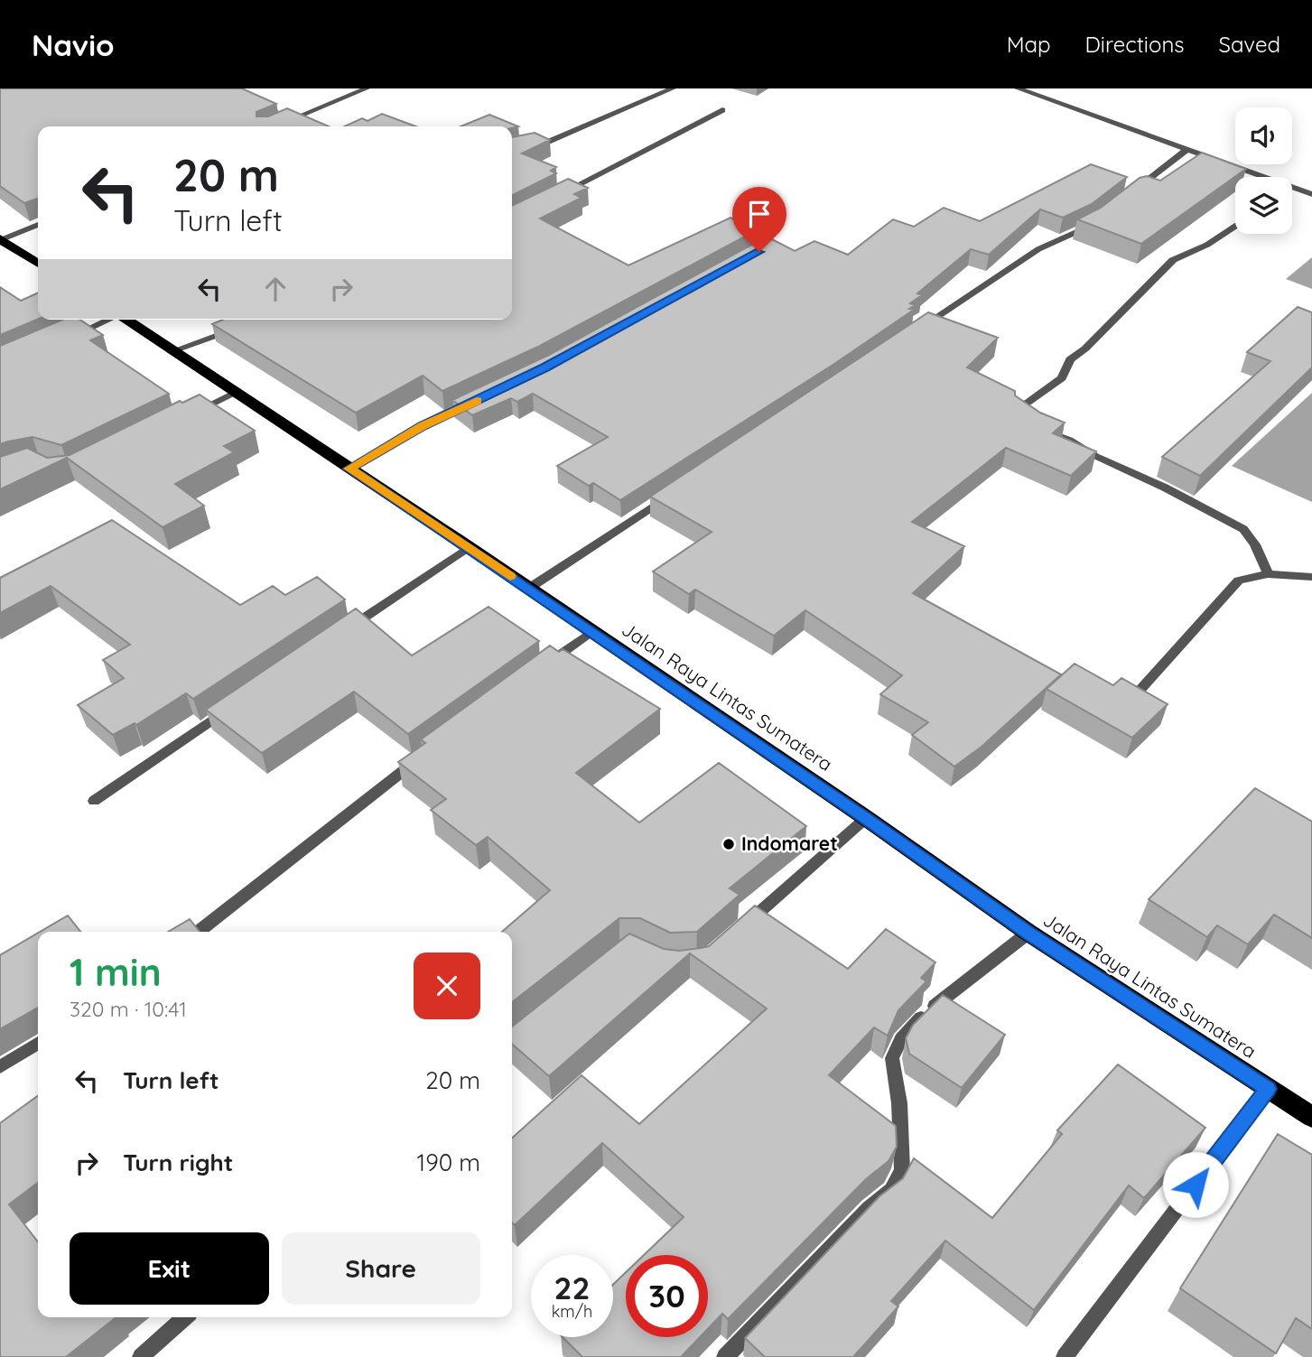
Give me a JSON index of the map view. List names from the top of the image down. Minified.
{"streets":{"highway":["Jalan Raya Lintas Sumatera"]},"places":["Indomaret"],"page":{"header":"Navio","nav":["Map","Directions","Saved"],"turn":["20 m","Turn left"],"heading":["1 min","320 m · 10:41"],"list":[{"name":"Turn left","value":"20 m"},{"name":"Turn right","value":"190 m"}],"buttons":["Exit","Share"],"speed":"22 km/h","limit":"30"}}
